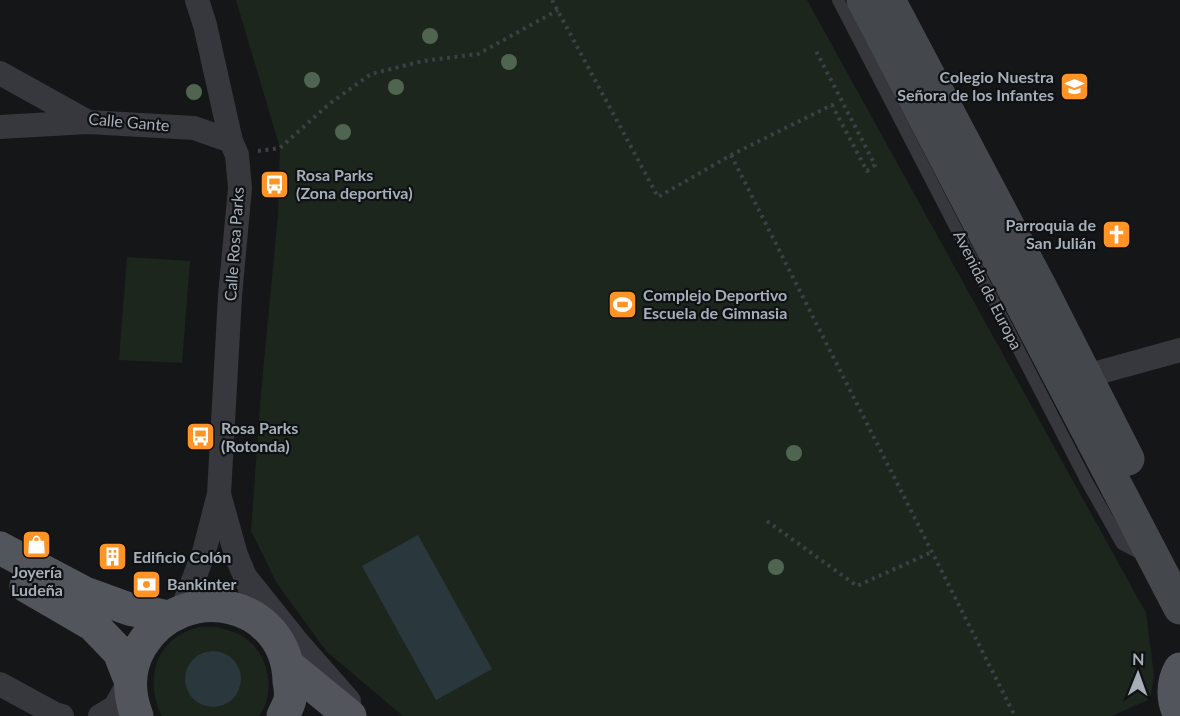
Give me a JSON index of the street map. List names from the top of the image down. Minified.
{"streets":{"main road":["Avenida de Europa"],"street":["Calle Gante","Calle Rosa Parks"]},"crossings":[["Calle Gante","Calle Rosa Parks"]],"places":{"school or university":["Colegio Nuestra Señora de los Infantes"],"bus stop":["Rosa Parks (Zona deportiva)","Rosa Parks (Rotonda)"],"church":["Parroquia de San Julián"],"sports":["Complejo Deportivo Escuela de Gimnasia"],"shop":["Joyería Ludeña"],"building":["Edificio Colón"],"bank":["Bankinter"]},"north":"top"}
